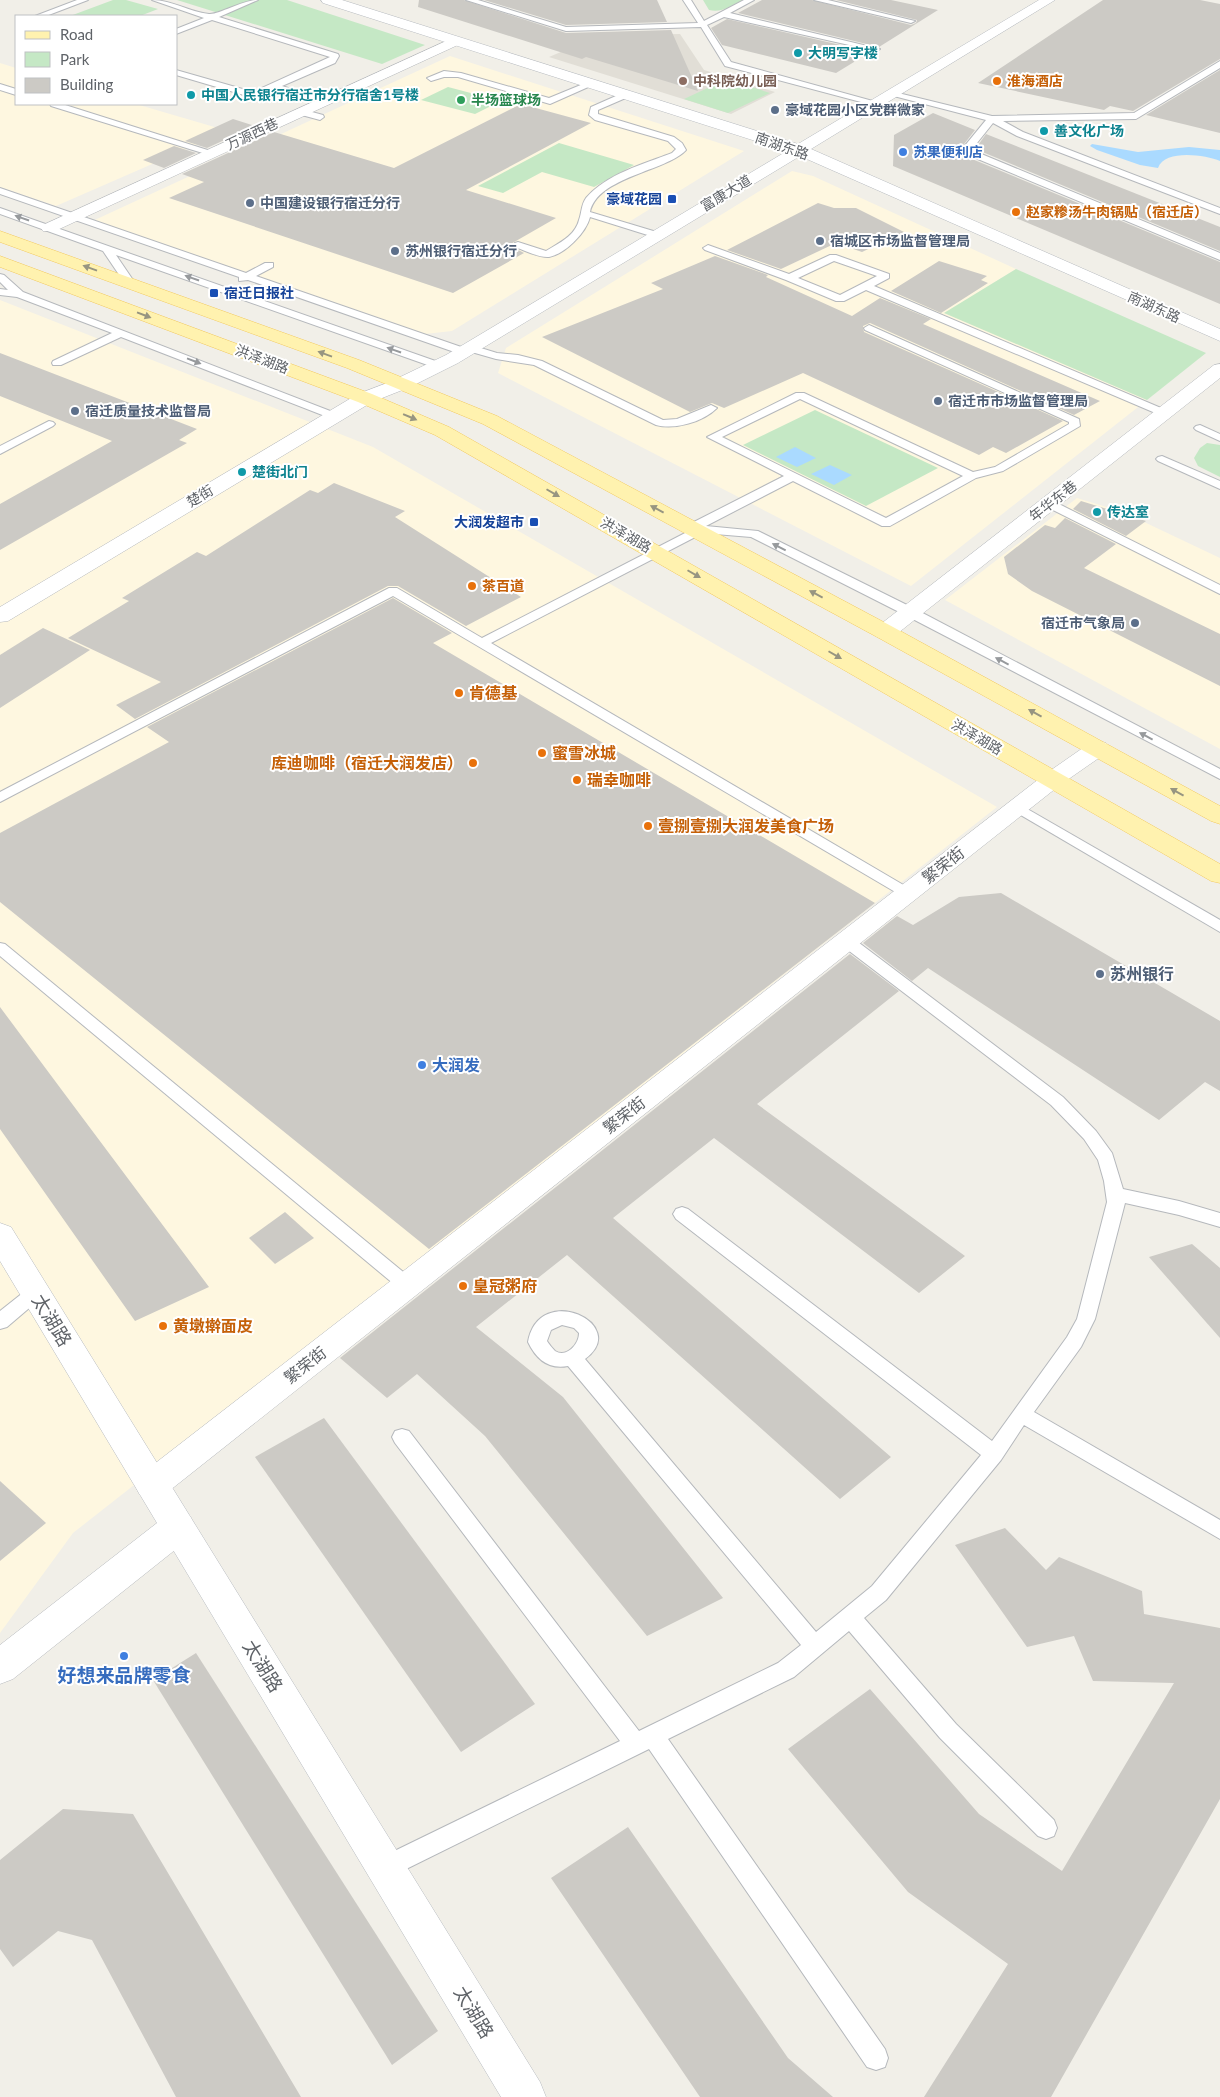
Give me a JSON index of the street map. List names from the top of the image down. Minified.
{"streets":{"main road":["洪泽湖路"],"street":["万源西巷","南湖东路","富康大道","楚街","年华东巷","繁荣街","太湖路"]},"crossings":[["万源西巷","南湖东路"],["南湖东路","富康大道"],["富康大道","洪泽湖路"],["富康大道","楚街"],["洪泽湖路","楚街"],["洪泽湖路","年华东巷"],["洪泽湖路","繁荣街"],["繁荣街","太湖路"]],"places":{"other":["大明写字楼","中科院幼儿园","淮海酒店","中国人民银行宿迁市分行宿舍1号楼","半场篮球场","豪域花园小区党群微家","善文化广场","苏果便利店","中国建设银行宿迁分行","赵家糁汤牛肉锅贴（宿迁店）","宿城区市场监督管理局","苏州银行宿迁分行","宿迁市市场监督管理局","宿迁质量技术监督局","楚街北门","传达室","茶百道","宿迁市气象局","肯德基","蜜雪冰城","库迪咖啡（宿迁大润发店）","瑞幸咖啡","壹捌壹捌大润发美食广场","苏州银行","大润发","皇冠粥府","黄墩擀面皮","好想来品牌零食"],"transit":["豪域花园","宿迁日报社","大润发超市"]},"legend":["Road","Park","Building"]}
